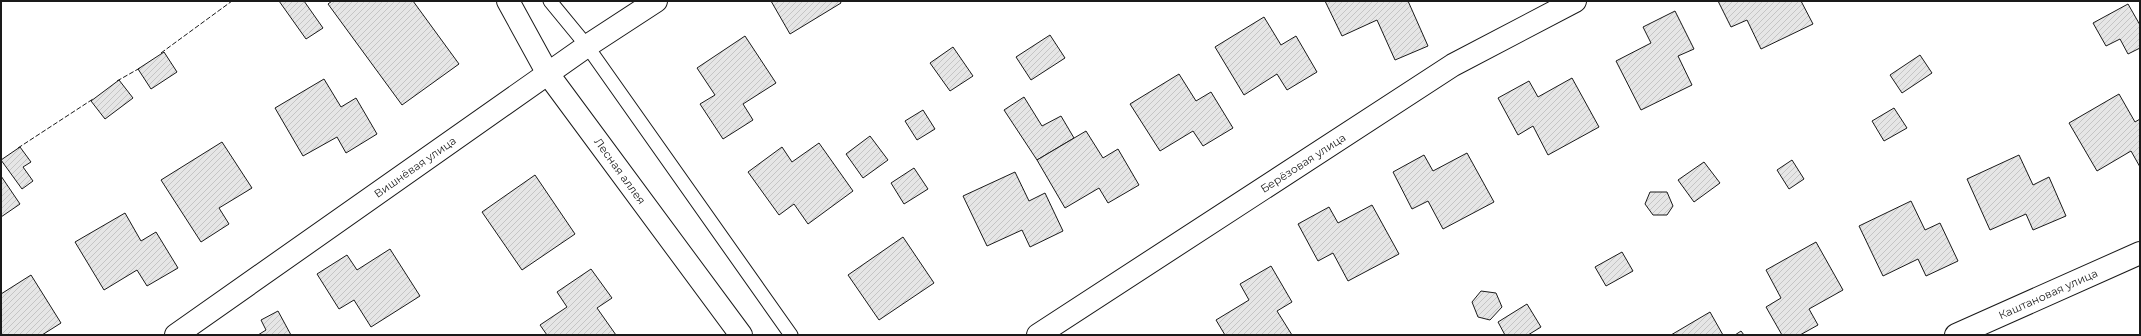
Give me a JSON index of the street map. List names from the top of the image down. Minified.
{"streets":{"street":["Берёзовая улица","Вишнёвая улица","Лесная аллея","Каштановая улица"]},"crossings":[["Вишнёвая улица","Лесная аллея"]]}
